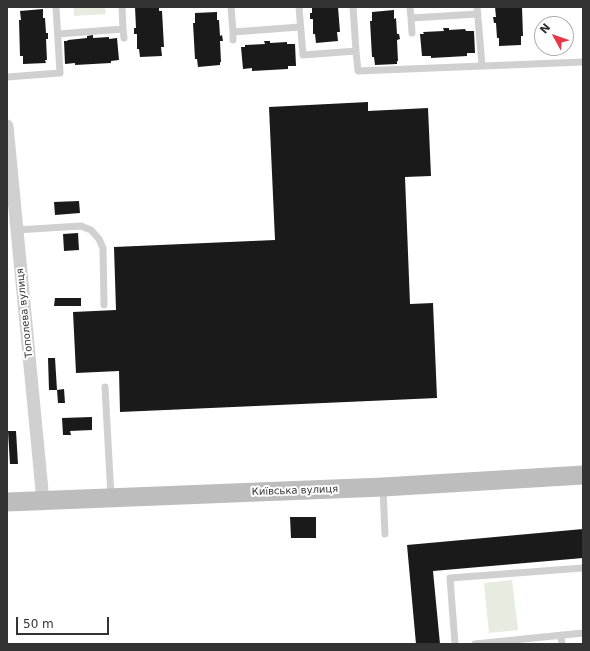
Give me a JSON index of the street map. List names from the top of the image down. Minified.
{"streets":{"street":["Тополева вулиця","Київська вулиця"]},"crossings":[["Тополева вулиця","Київська вулиця"]],"scale_bar":"50 m","north":"top left"}
